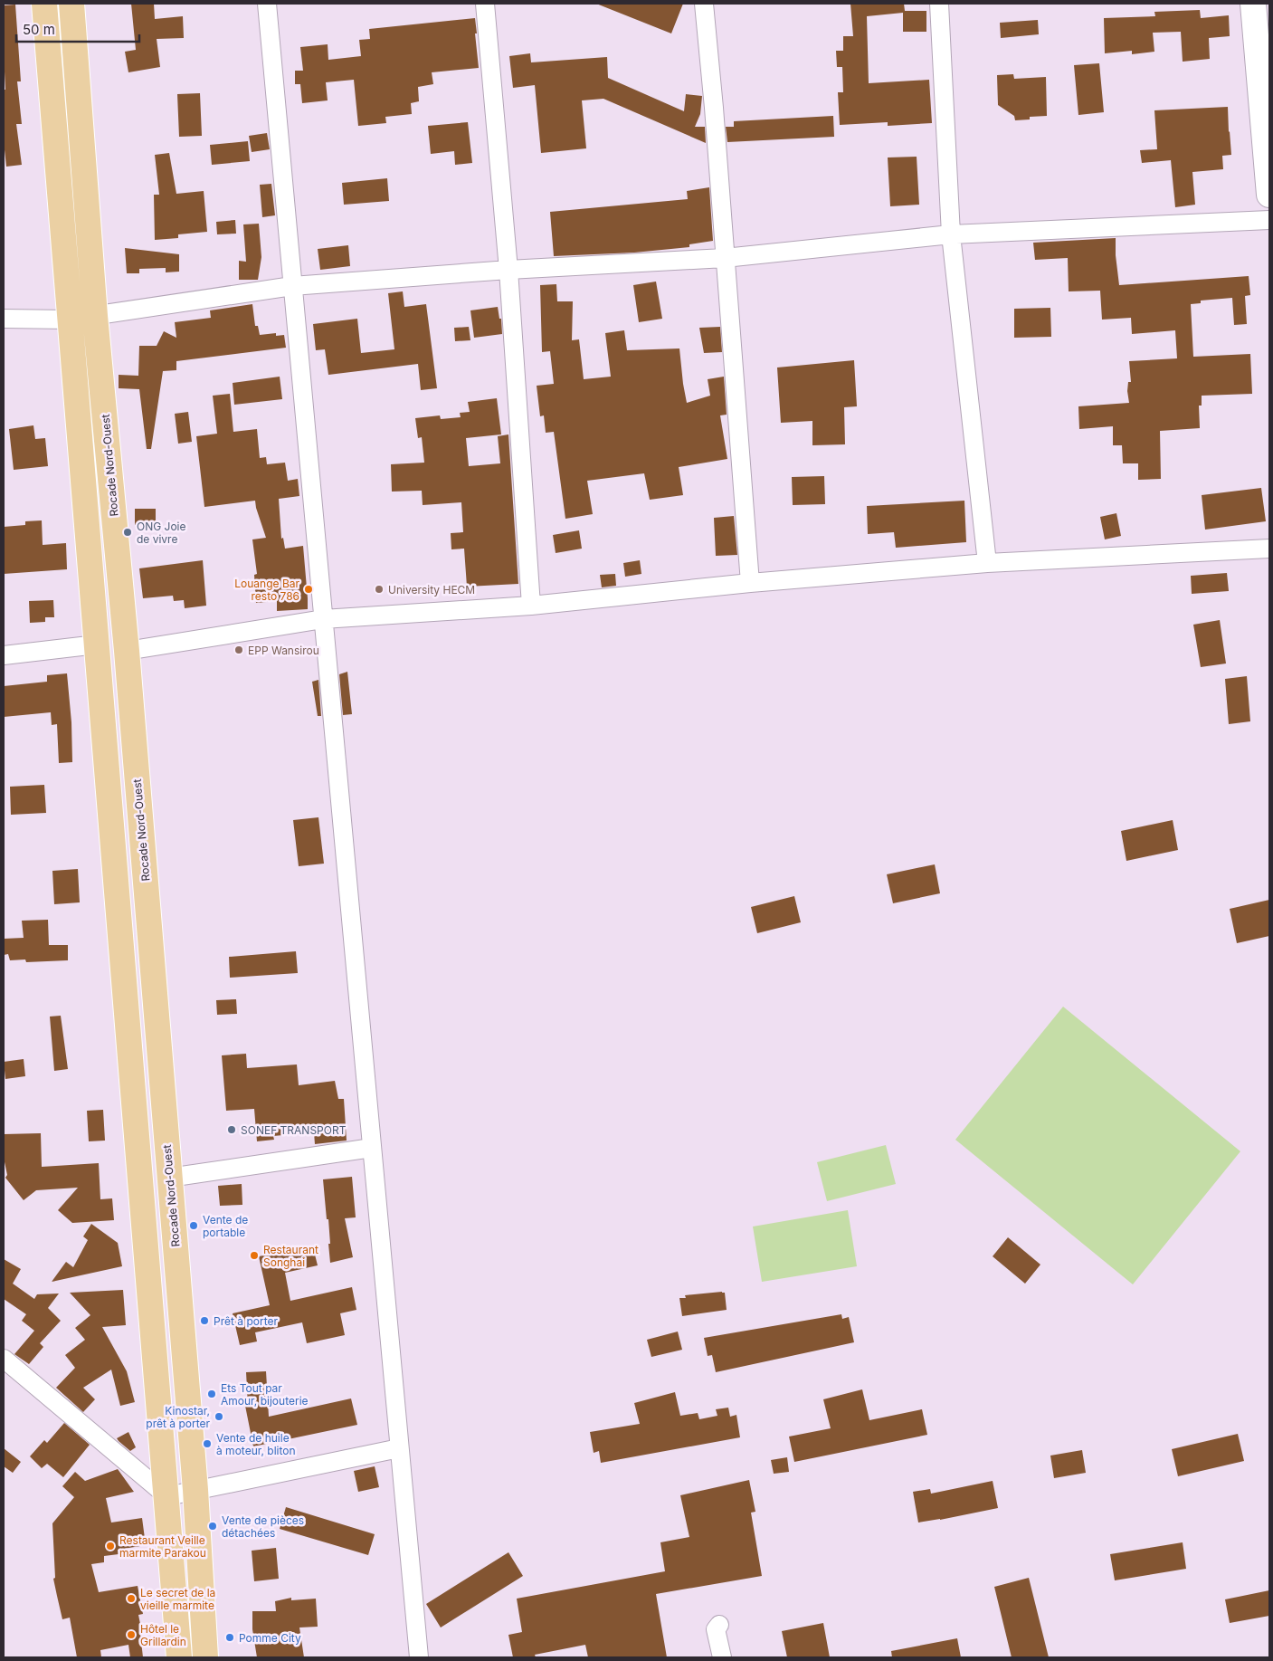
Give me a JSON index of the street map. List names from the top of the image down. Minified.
{"streets":{"main road":["Rocade Nord-Ouest"]},"places":["ONG Joie de vivre","Louange Bar resto 786","University HECM","EPP Wansirou","SONEF TRANSPORT","Vente de portable","Restaurant Songhai","Prêt à porter","Ets Tout par Amour, bijouterie","Kinostar, prêt à porter","Vente de huile à moteur, bliton","Vente de pièces détachées","Restaurant Veille marmite Parakou","Le secret de la vieille marmite","Hôtel le Grillardin","Pomme City"],"scale_bar":"50 m"}
